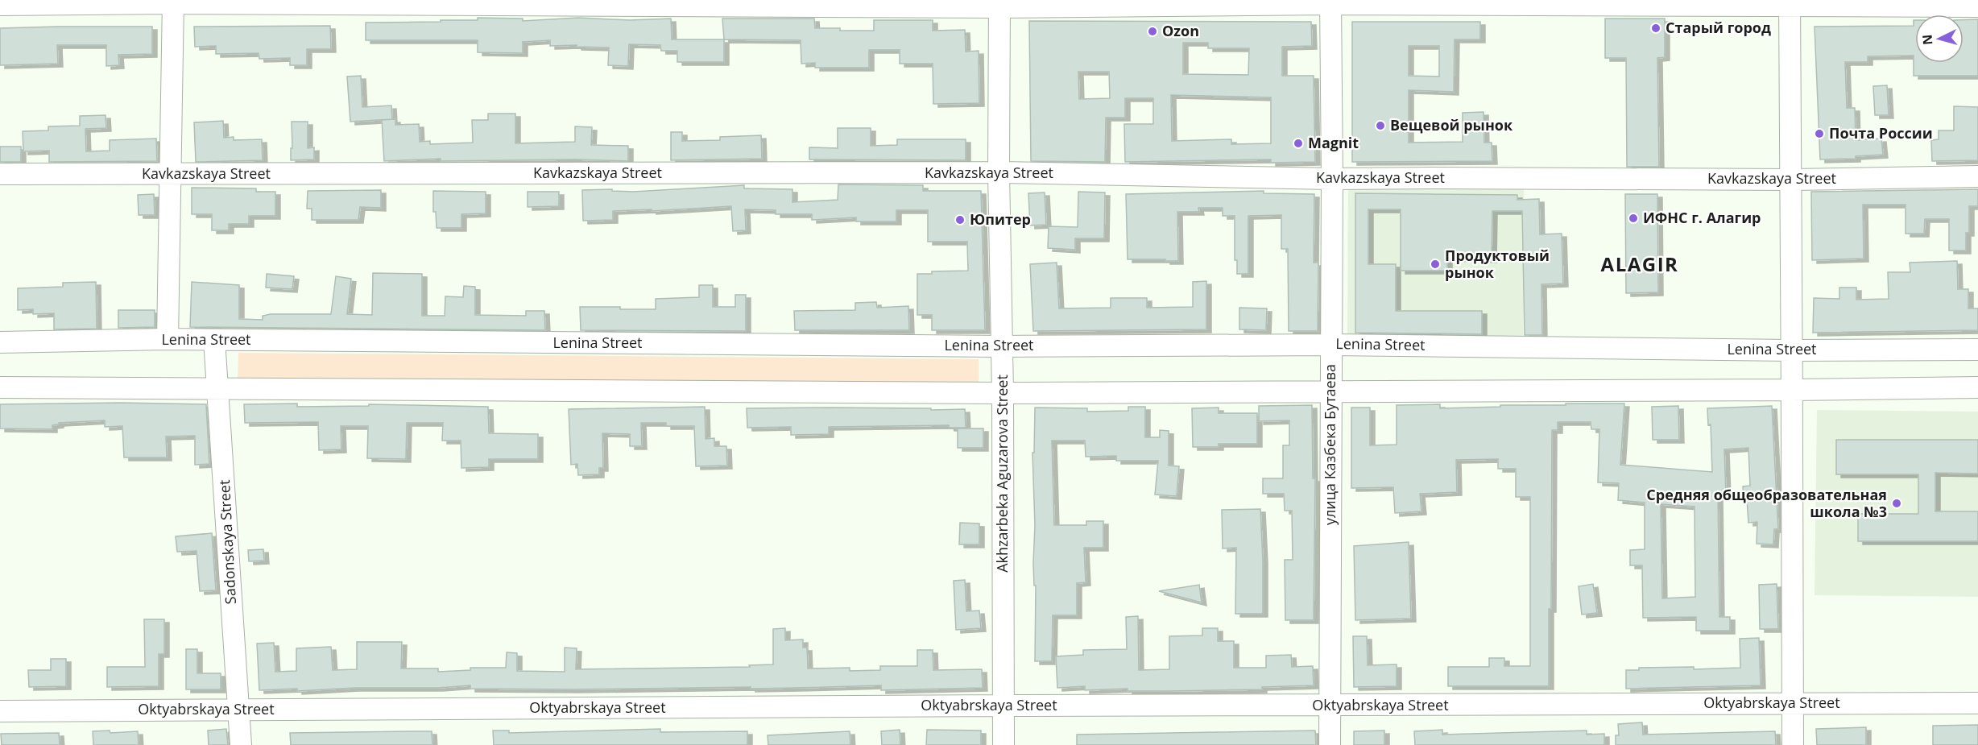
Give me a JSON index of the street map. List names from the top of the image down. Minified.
{"streets":{"street":["Kavkazskaya Street","Lenina Street","улица Казбека Бутаева","Akhzarbeka Aguzarova Street","Sadonskaya Street","Oktyabrskaya Street"]},"crossings":[["Kavkazskaya Street","улица Казбека Бутаева"],["Kavkazskaya Street","Akhzarbeka Aguzarova Street"],["Lenina Street","улица Казбека Бутаева"],["Lenina Street","Akhzarbeka Aguzarova Street"],["Lenina Street","Sadonskaya Street"],["улица Казбека Бутаева","Oktyabrskaya Street"],["Akhzarbeka Aguzarova Street","Oktyabrskaya Street"],["Sadonskaya Street","Oktyabrskaya Street"]],"districts":["ALAGIR"],"places":["Старый город","Ozon","Вещевой рынок","Почта России","Magnit","ИФНС г. Алагир","Юпитер","Продуктовый рынок","Средняя общеобразовательная школа №3"],"north":"left"}
